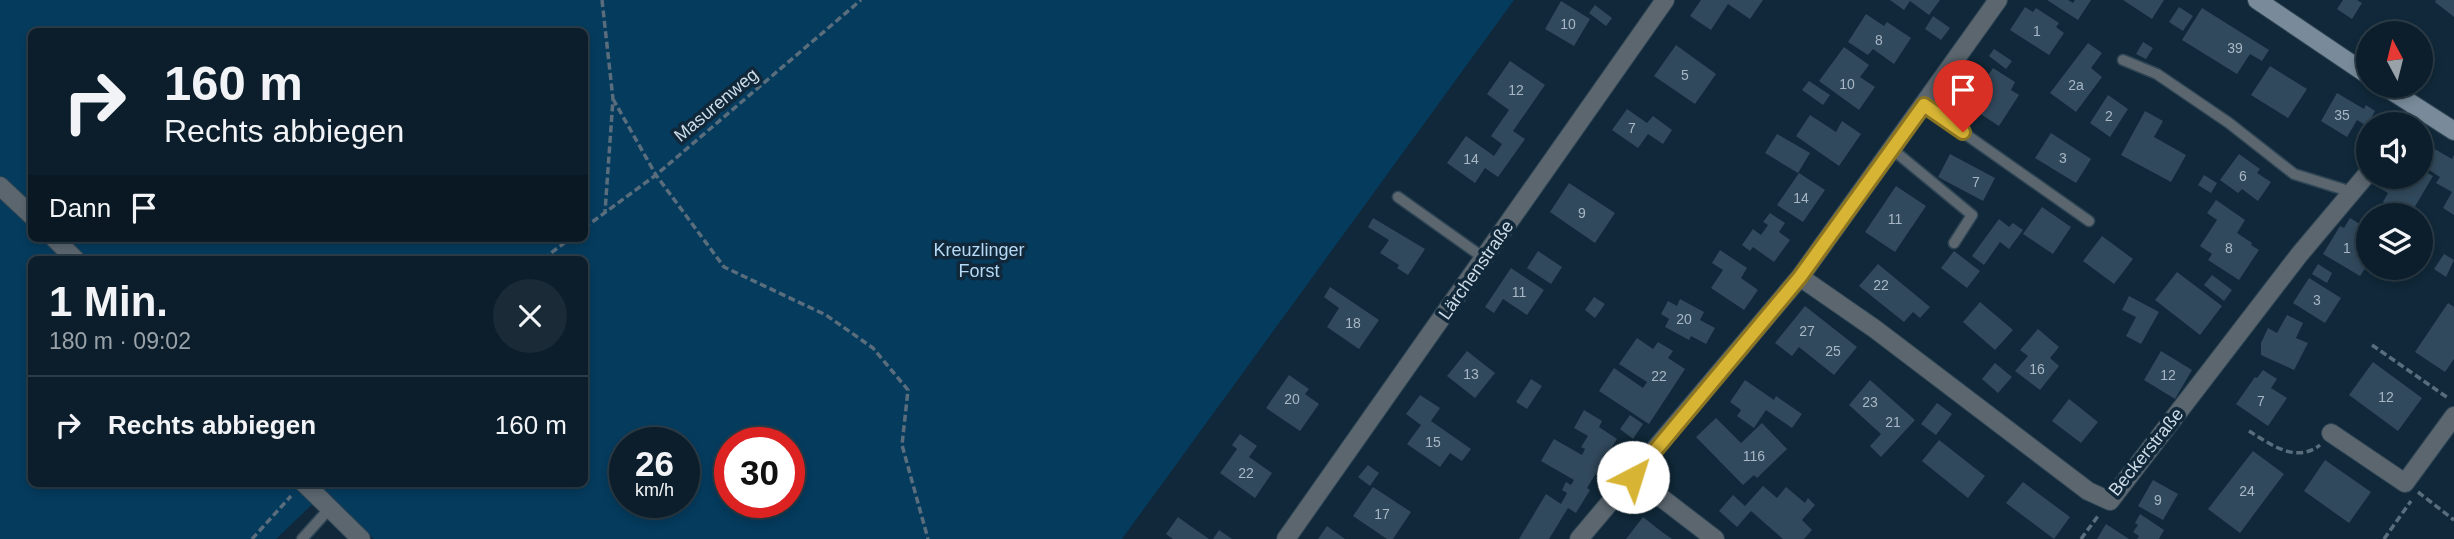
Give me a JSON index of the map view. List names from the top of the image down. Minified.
{"streets":{"street":["Lärchenstraße","Beckerstraße"],"path":["Masurenweg"]},"parks":["Kreuzlinger Forst"],"house_numbers":["10","1","8","39","5","10","2a","12","35","2","7","3","14","6","7","14","9","11","8","1","22","11","3","20","18","27","25","16","13","12","22","12","20","7","23","21","15","116","22","24","9","17"],"north":"top","page":{"turn":["160 m","Rechts abbiegen"],"then":"Dann","heading":["1 Min.","180 m · 09:02"],"list":[{"name":"Rechts abbiegen","value":"160 m"}],"speed":"26 km/h","limit":"30"}}
